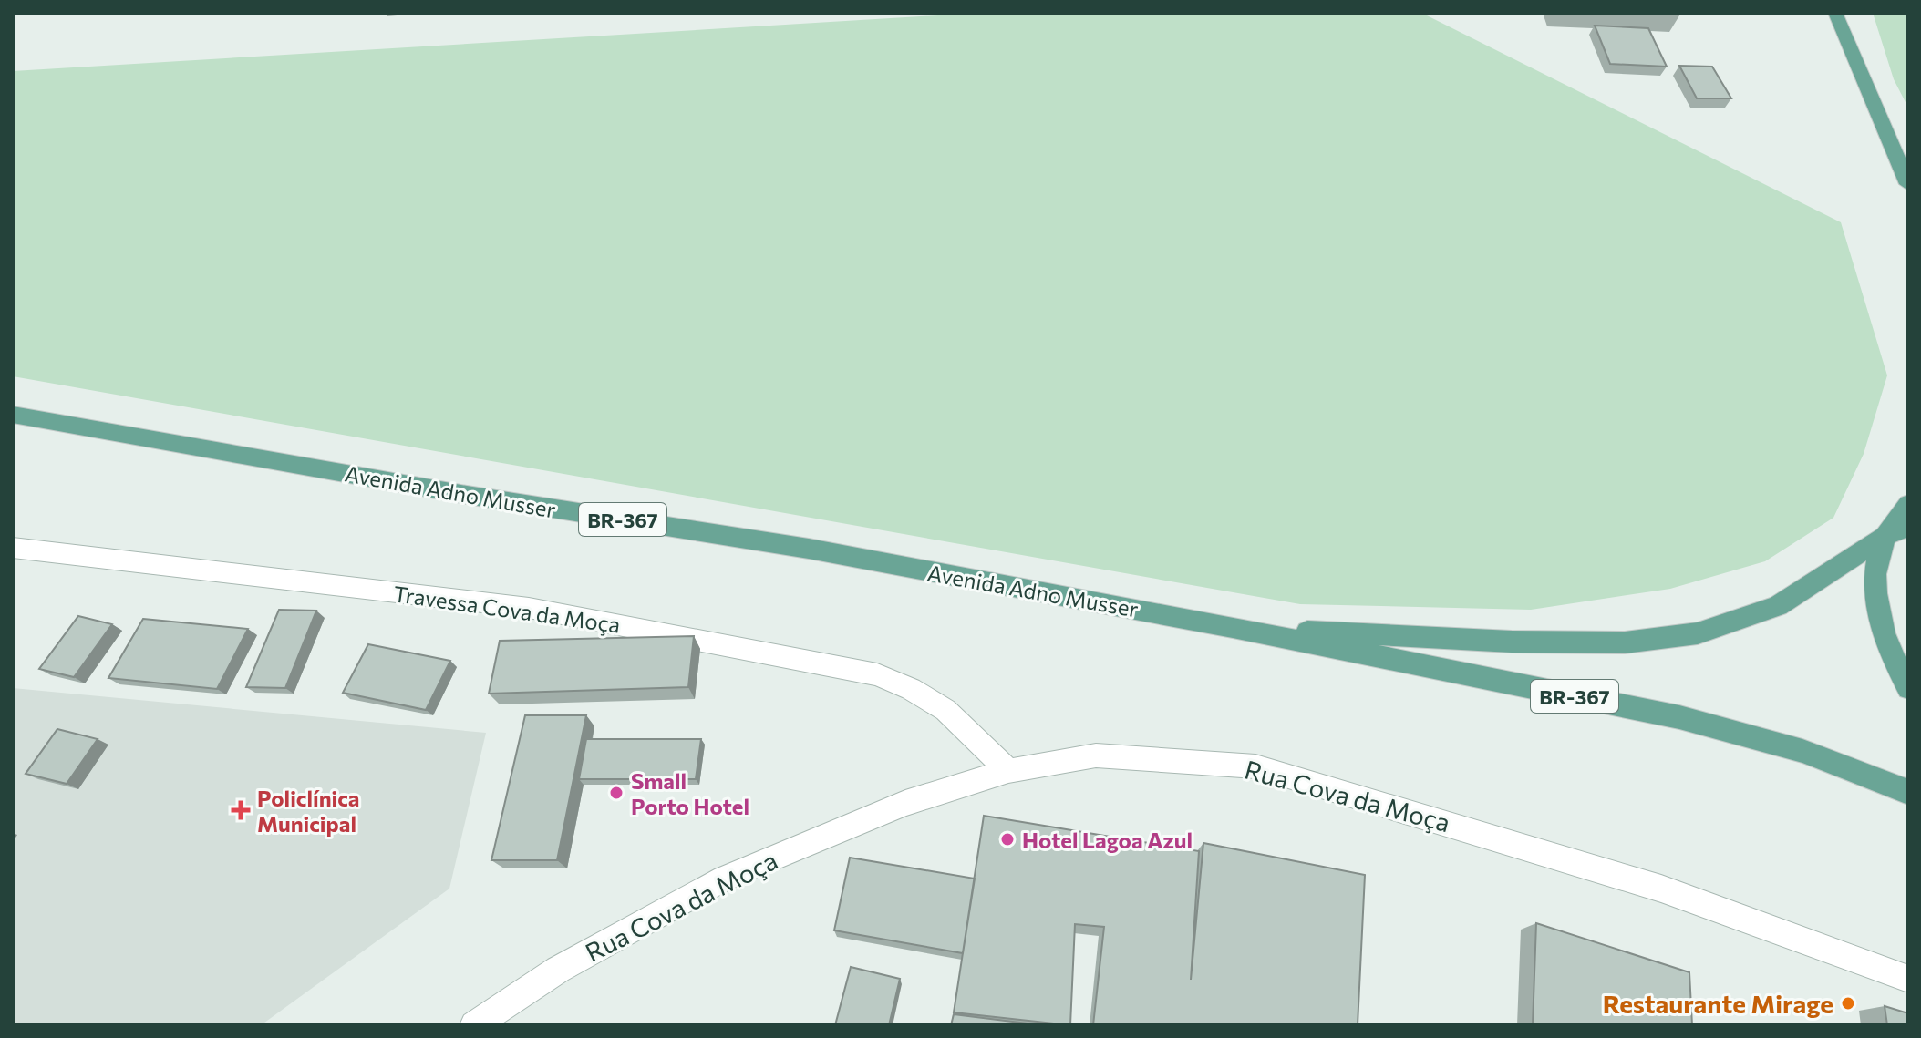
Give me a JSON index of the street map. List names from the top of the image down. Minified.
{"streets":{"main road":["Avenida Adno Musser","BR-367"],"street":["Travessa Cova da Moça","Rua Cova da Moça"]},"crossings":[["Avenida Adno Musser","BR-367"],["Travessa Cova da Moça","Rua Cova da Moça"]],"places":{"other":["Small Porto Hotel","Hotel Lagoa Azul","Restaurante Mirage"],"health":["Policlínica Municipal"]}}
